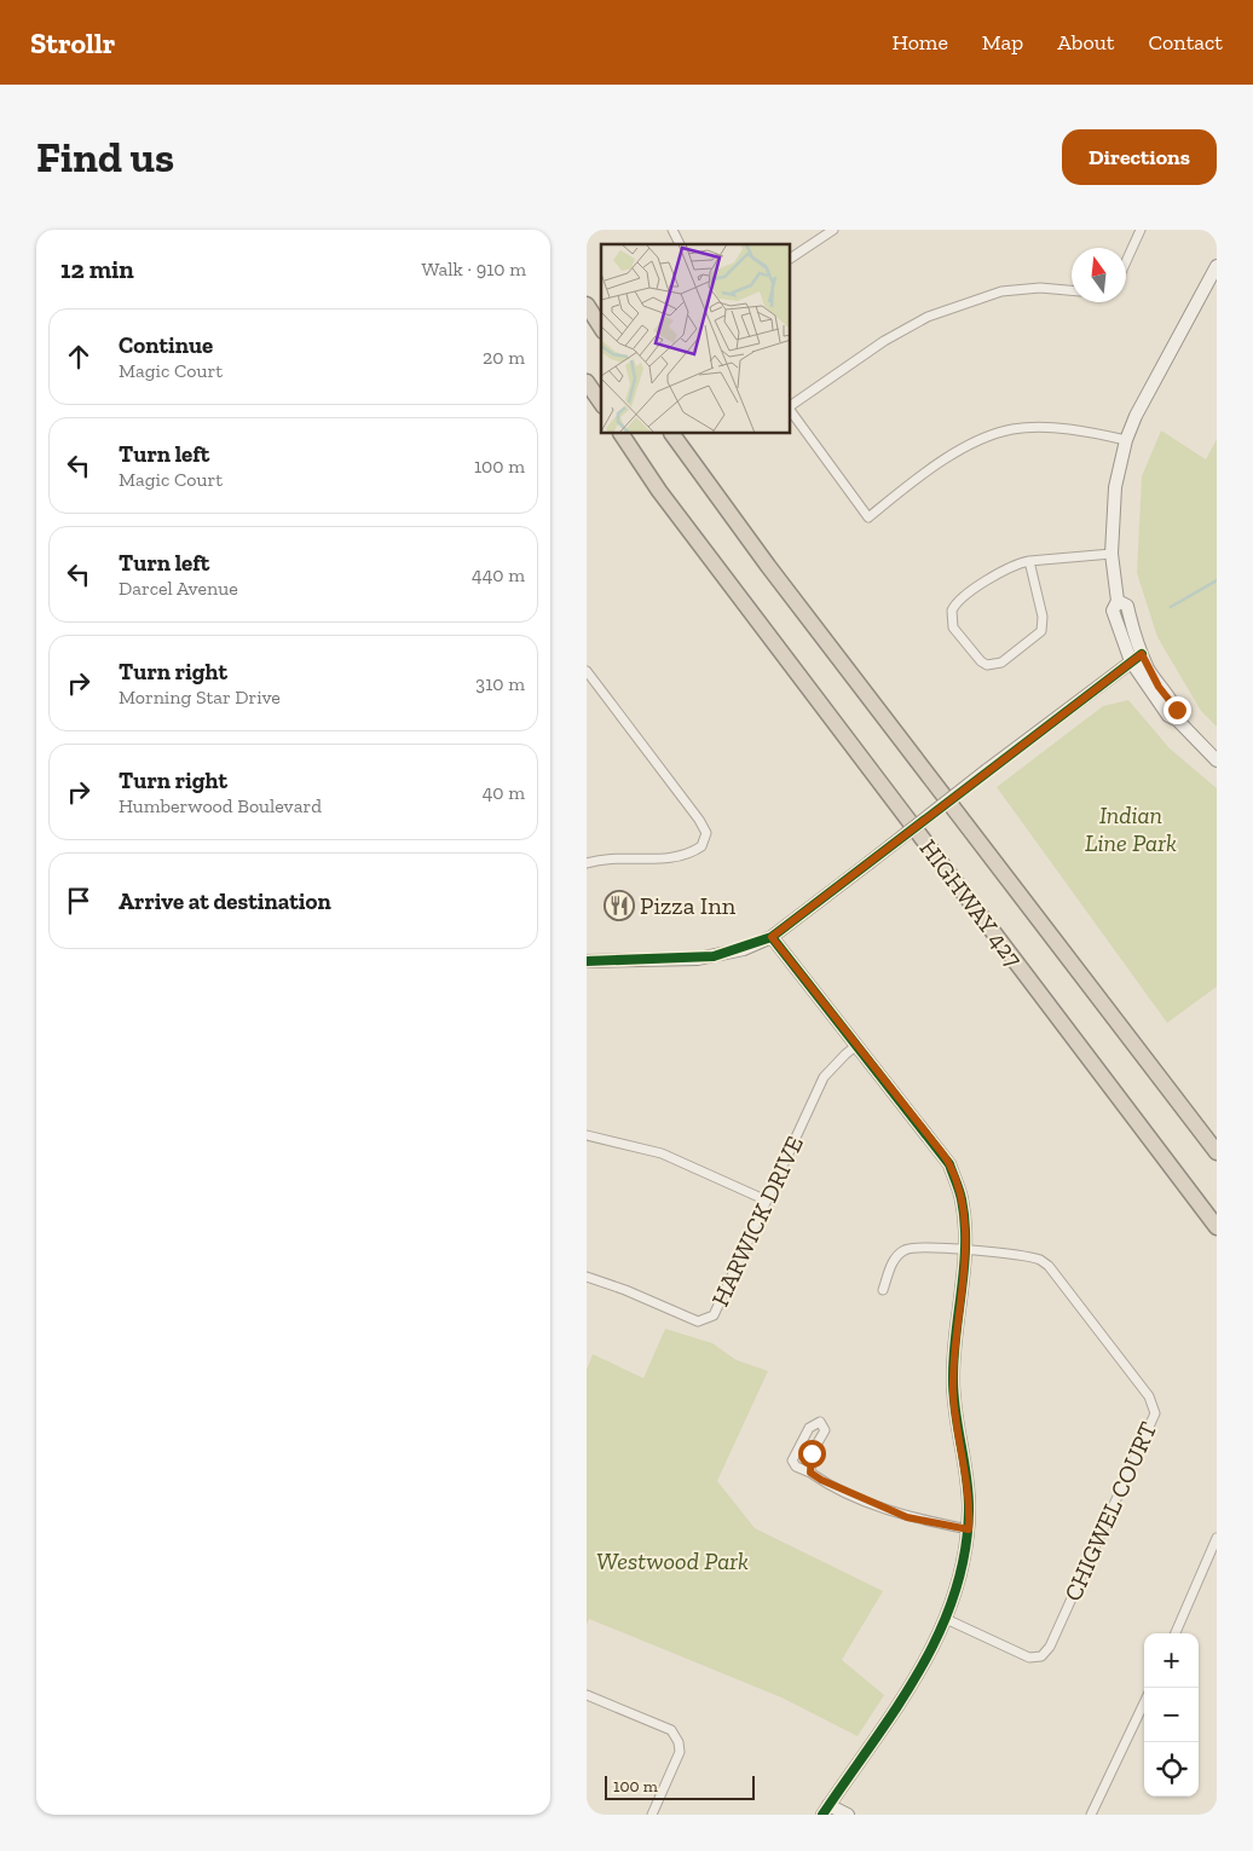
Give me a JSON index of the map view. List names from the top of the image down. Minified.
{"streets":{"highway":["HIGHWAY 427"],"street":["HARWICK DRIVE","CHIGWEL COURT"]},"parks":["Indian Line Park","Westwood Park"],"places":{"restaurant":["Pizza Inn"]},"scale_bar":"100 m","north":"top","page":{"header":"Strollr","nav":["Home","Map","About","Contact"],"buttons":"Directions","title":"Find us","heading":["12 min","Walk · 910 m"],"list":[["Continue","Magic Court","20 m"],["Turn left","Magic Court","100 m"],["Turn left","Darcel Avenue","440 m"],["Turn right","Morning Star Drive","310 m"],["Turn right","Humberwood Boulevard","40 m"],"Arrive at destination"],"map_buttons":["+","−"],"scale":"100 m"}}
